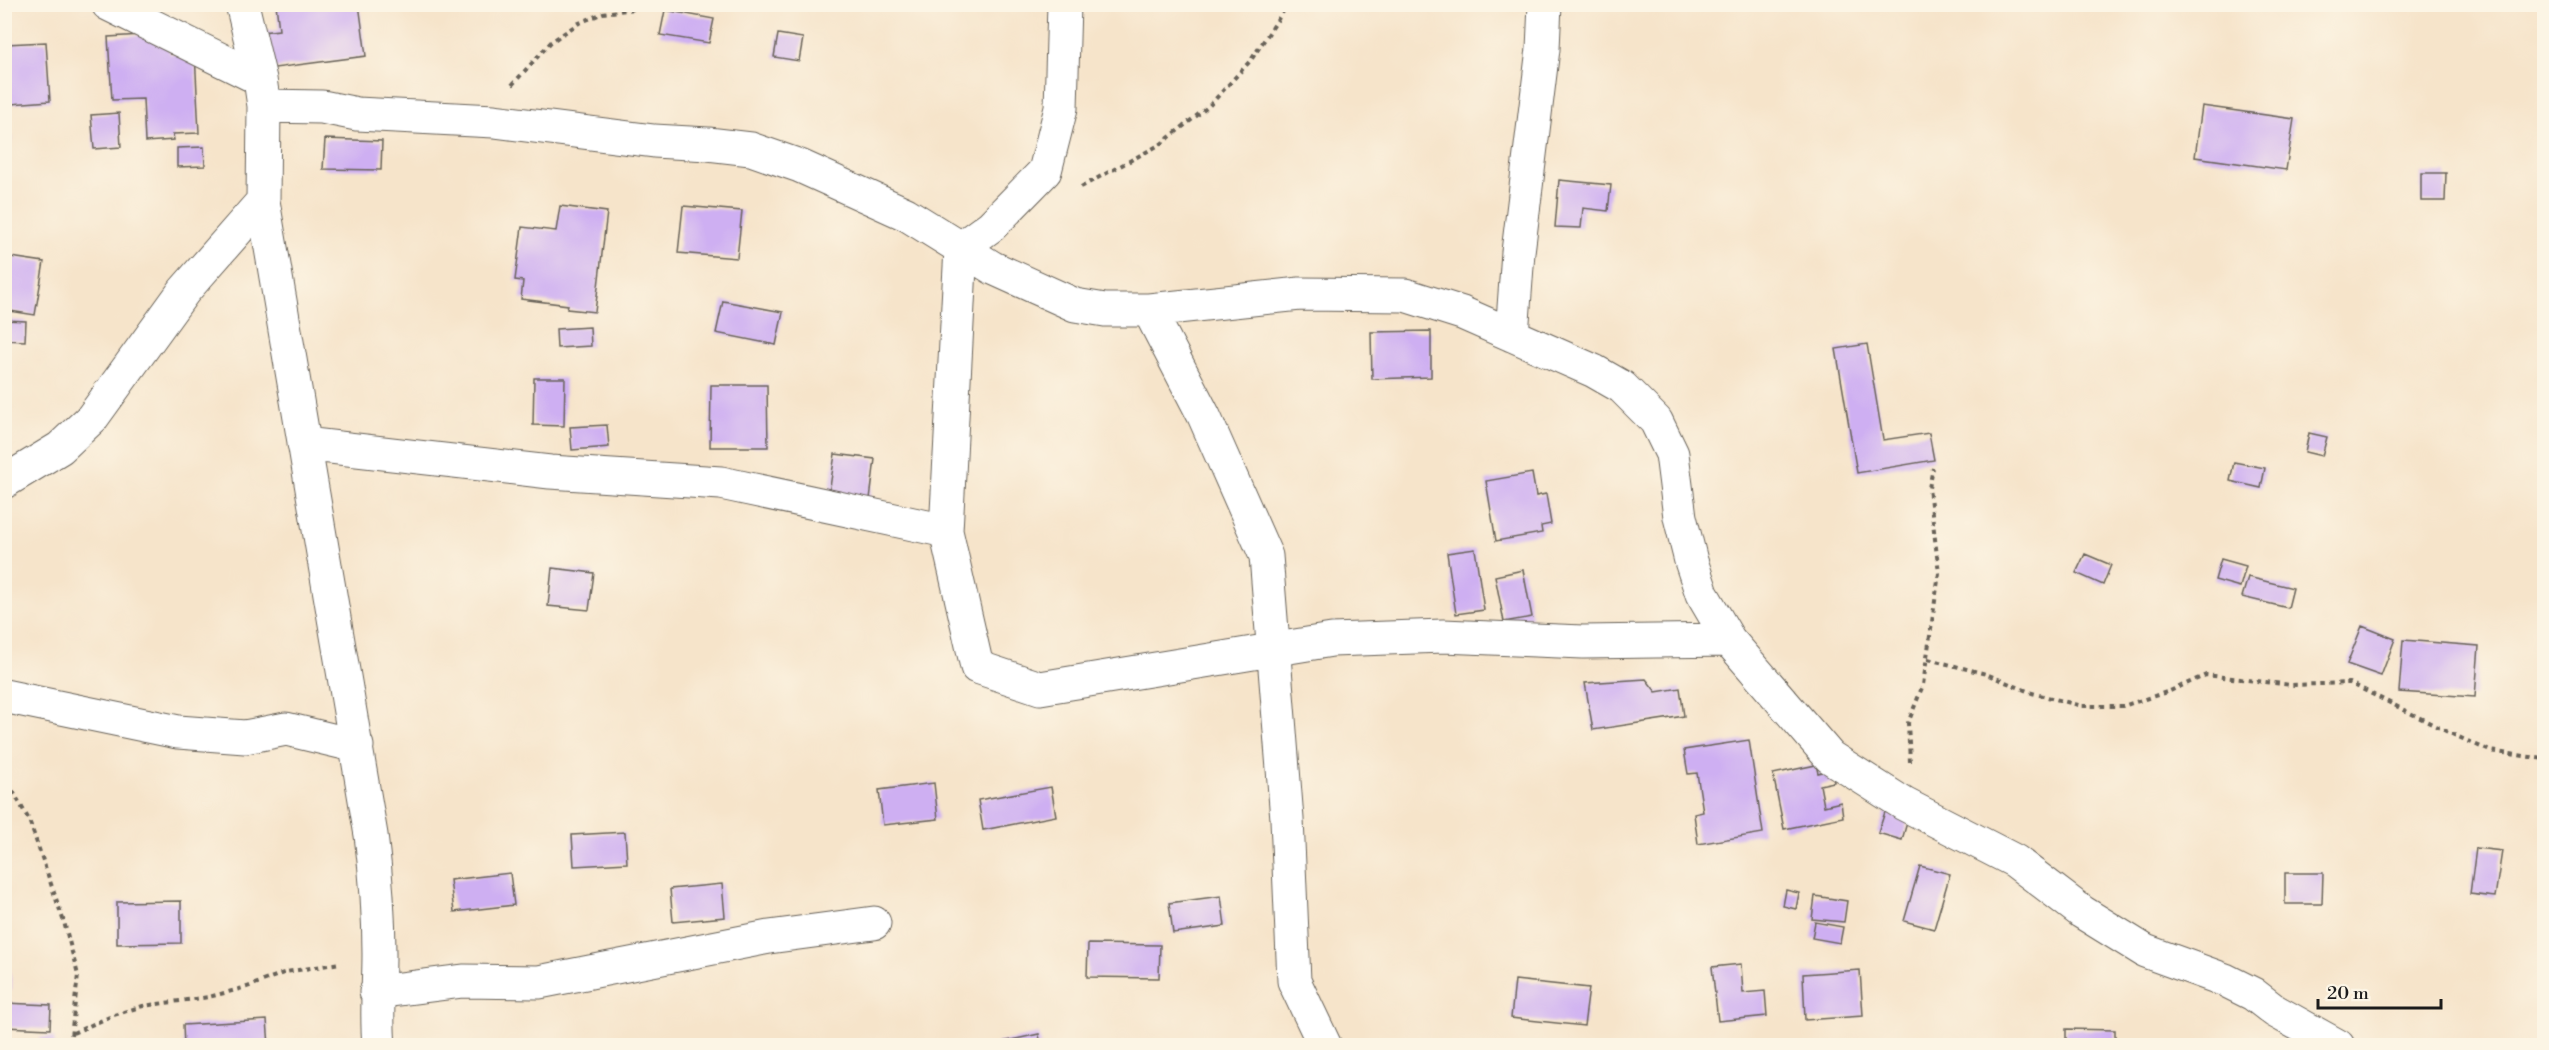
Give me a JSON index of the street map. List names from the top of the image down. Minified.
{"scale_bar":"20 m"}
